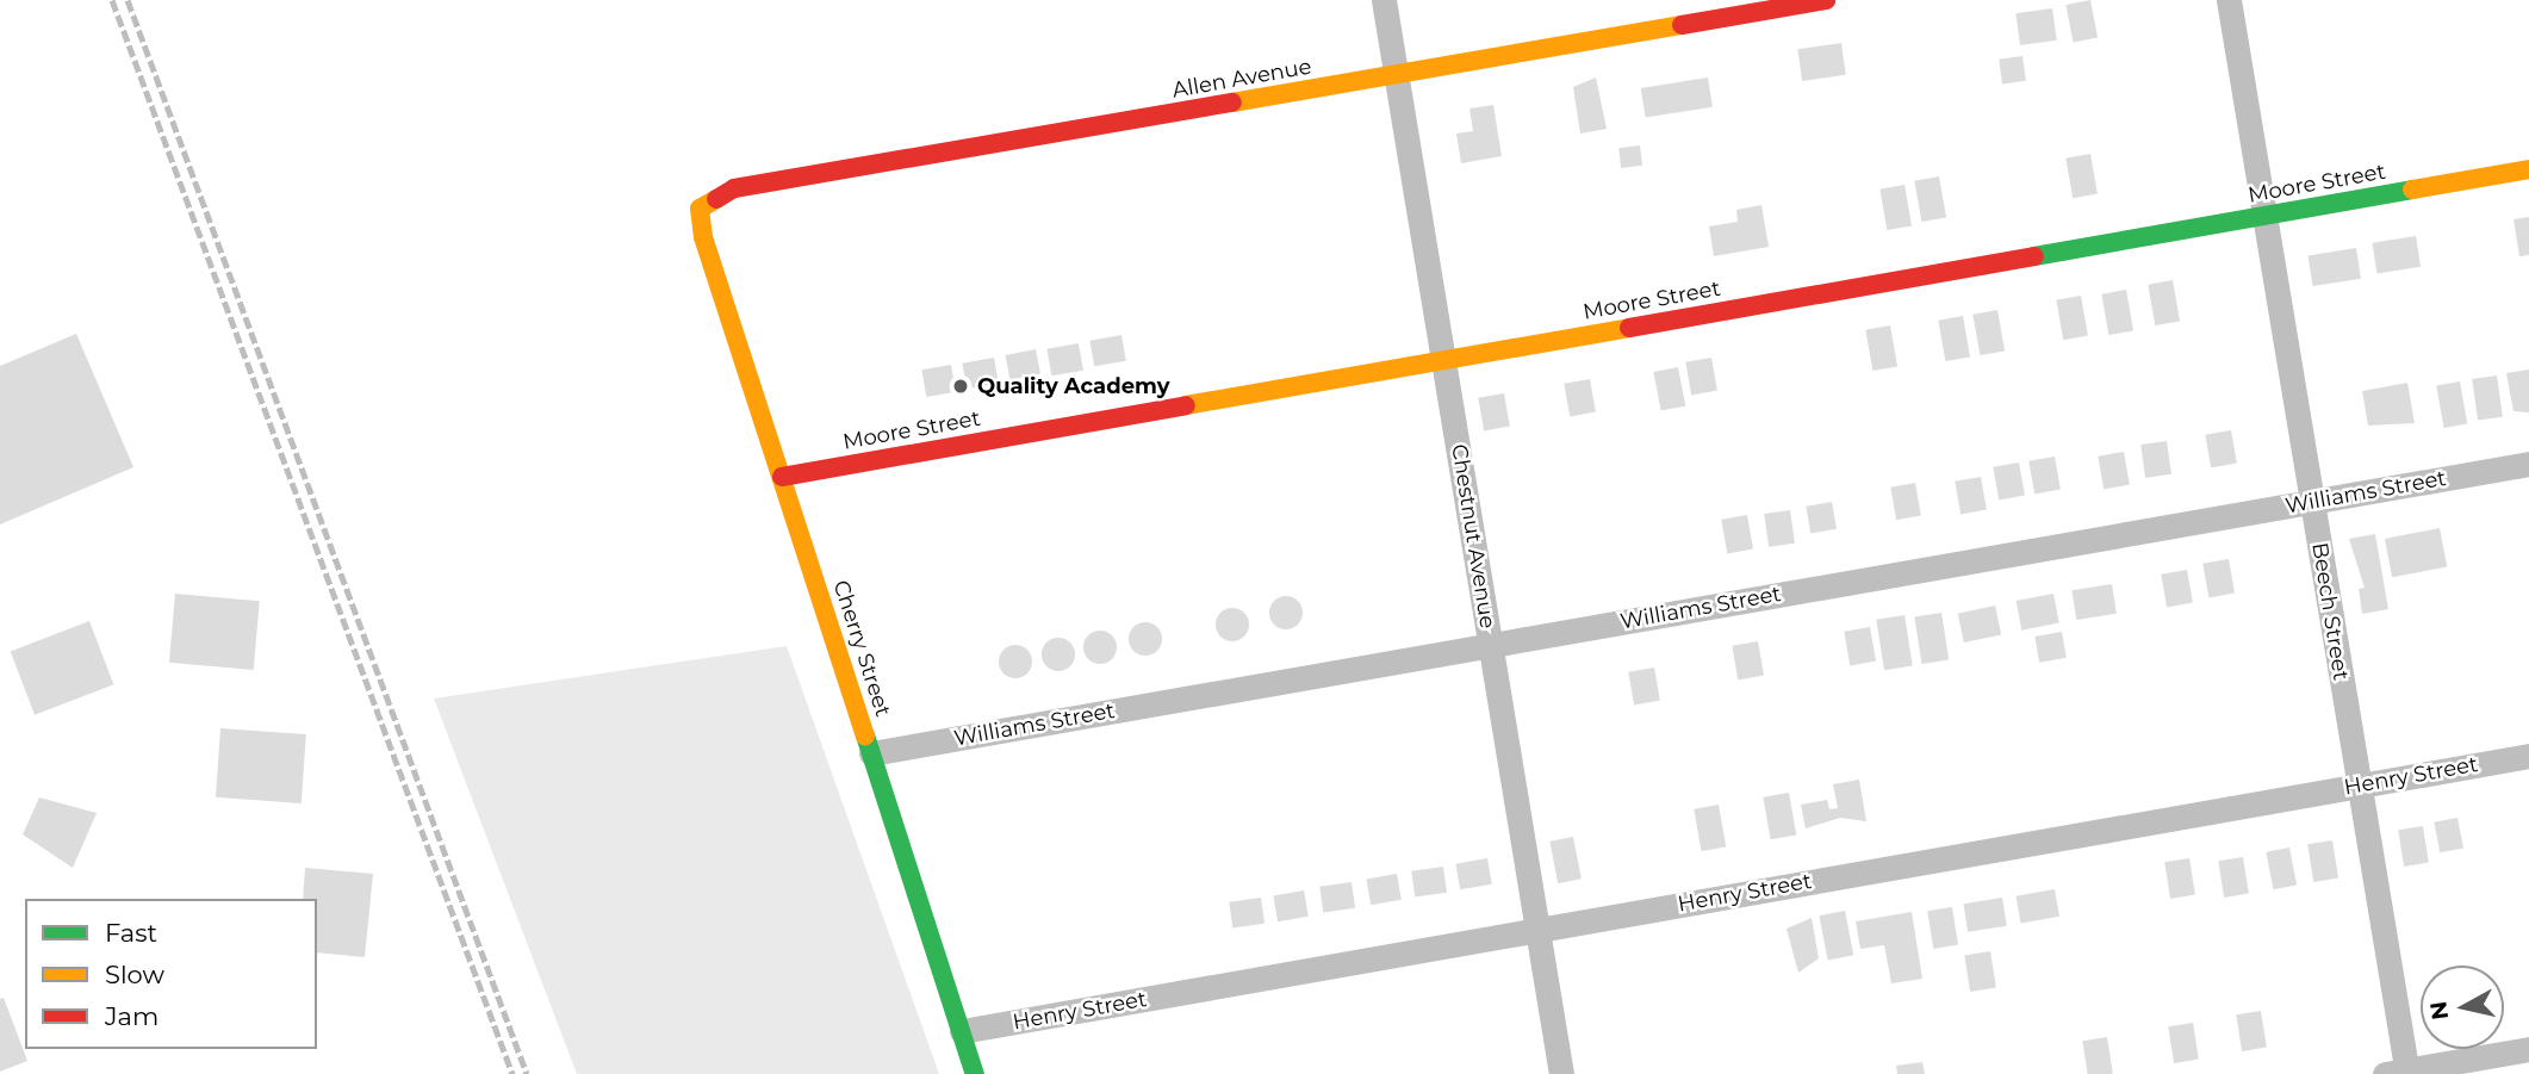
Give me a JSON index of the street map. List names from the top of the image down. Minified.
{"streets":{"street":["Allen Avenue","Moore Street","Williams Street","Chestnut Avenue","Beech Street","Cherry Street","Henry Street"]},"crossings":[["Allen Avenue","Chestnut Avenue"],["Allen Avenue","Cherry Street"],["Moore Street","Chestnut Avenue"],["Moore Street","Beech Street"],["Moore Street","Cherry Street"],["Williams Street","Chestnut Avenue"],["Williams Street","Beech Street"],["Williams Street","Cherry Street"],["Chestnut Avenue","Henry Street"],["Beech Street","Henry Street"],["Cherry Street","Henry Street"]],"places":["Quality Academy"],"legend":["Fast","Slow","Jam"],"north":"left"}
